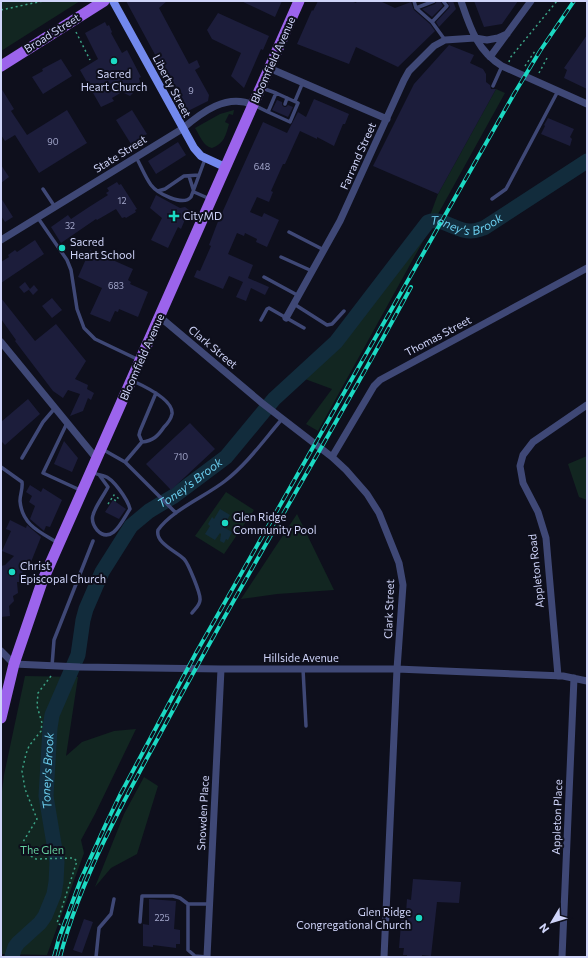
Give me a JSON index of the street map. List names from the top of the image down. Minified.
{"streets":{"main road":["Broad Street","Bloomfield Avenue"],"street":["Liberty Street","State Street","Farrand Street","Thomas Street","Clark Street","Appleton Road","Hillside Avenue","Snowden Place","Appleton Place"]},"crossings":[["Bloomfield Avenue","Liberty Street"],["Bloomfield Avenue","State Street"],["Bloomfield Avenue","Clark Street"],["Bloomfield Avenue","Hillside Avenue"],["Liberty Street","State Street"],["Thomas Street","Clark Street"],["Clark Street","Hillside Avenue"],["Appleton Road","Hillside Avenue"],["Hillside Avenue","Snowden Place"],["Hillside Avenue","Appleton Place"]],"water":["Toney's Brook"],"parks":["The Glen"],"places":{"other":["Sacred Heart Church","Sacred Heart School","Glen Ridge Community Pool","Christ Episcopal Church","Glen Ridge Congregational Church"],"health":["CityMD"]},"house_numbers":["9","90","648","12","32","683","710","225"],"north":"bottom left"}
